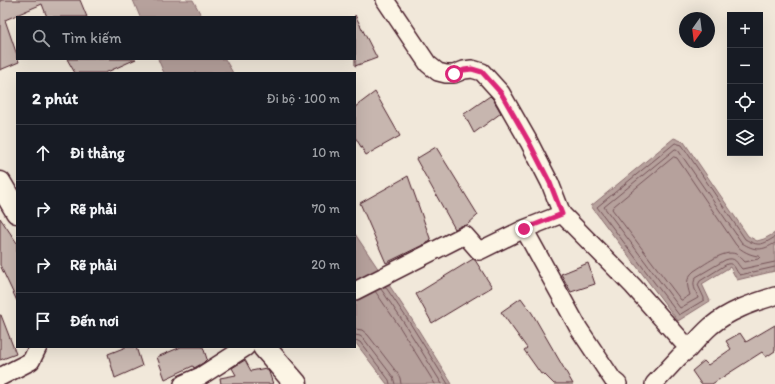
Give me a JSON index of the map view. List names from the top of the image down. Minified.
{"north":"bottom","page":{"map_buttons":["+","−"],"search":"Tìm kiếm","heading":["2 phút","Đi bộ · 100 m"],"list":[["Đi thẳng","10 m"],["Rẽ phải","70 m"],["Rẽ phải","20 m"],"Đến nơi"]}}
